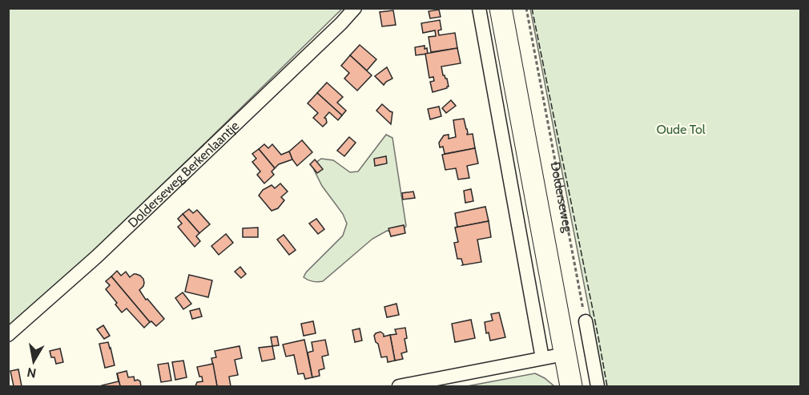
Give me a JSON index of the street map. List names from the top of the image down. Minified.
{"streets":{"main road":["Dolderseweg"],"street":["Dolderseweg Berkenlaantje"]},"parks":["Oude Tol"],"north":"bottom"}
